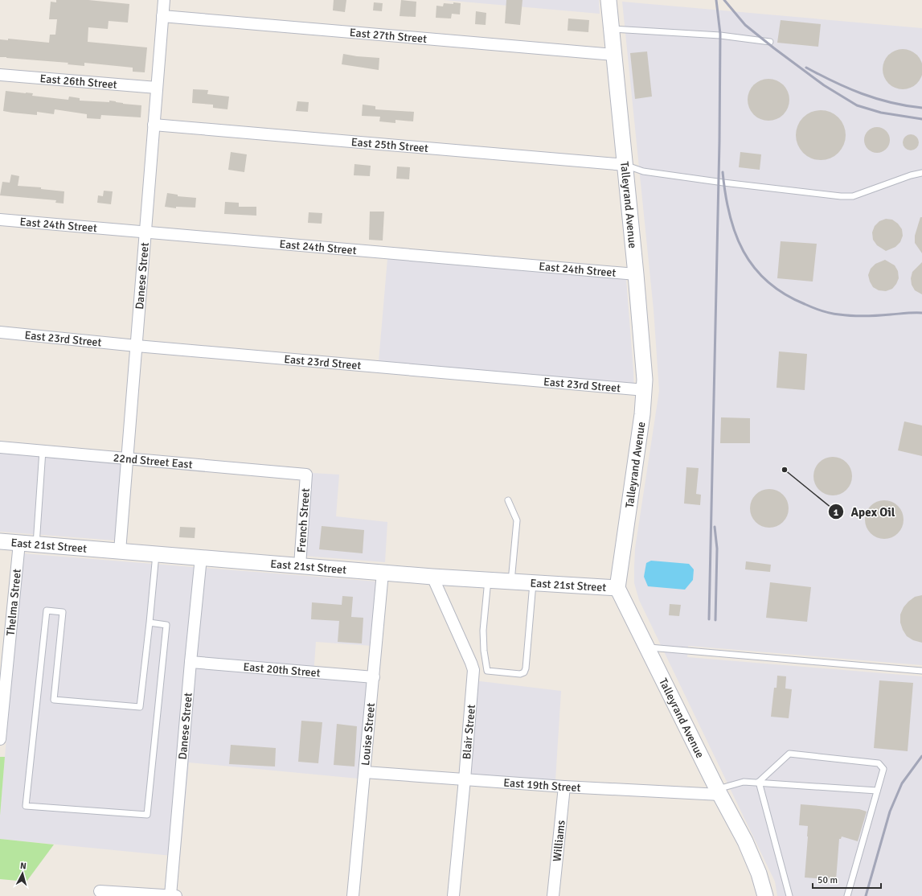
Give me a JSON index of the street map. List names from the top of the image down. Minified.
{"streets":{"street":["East 27th Street","East 26th Street","East 25th Street","Talleyrand Avenue","East 24th Street","Danese Street","East 23rd Street","22nd Street East","French Street","East 21st Street","Thelma Street","East 20th Street","Blair Street","Louise Street","East 19th Street","Williams"]},"crossings":[["East 27th Street","Talleyrand Avenue"],["East 27th Street","Danese Street"],["East 26th Street","Danese Street"],["East 25th Street","Talleyrand Avenue"],["East 25th Street","Danese Street"],["Talleyrand Avenue","East 24th Street"],["Talleyrand Avenue","East 23rd Street"],["Talleyrand Avenue","East 21st Street"],["Talleyrand Avenue","East 19th Street"],["East 24th Street","Danese Street"],["Danese Street","East 23rd Street"],["Danese Street","22nd Street East"],["Danese Street","East 21st Street"],["Danese Street","East 20th Street"],["22nd Street East","French Street"],["French Street","East 21st Street"],["East 21st Street","Thelma Street"],["East 21st Street","Blair Street"],["East 21st Street","Louise Street"],["East 20th Street","Louise Street"],["Blair Street","East 19th Street"],["Louise Street","East 19th Street"],["East 19th Street","Williams"]],"places":["Apex Oil"],"scale_bar":"50 m","north":"top"}
